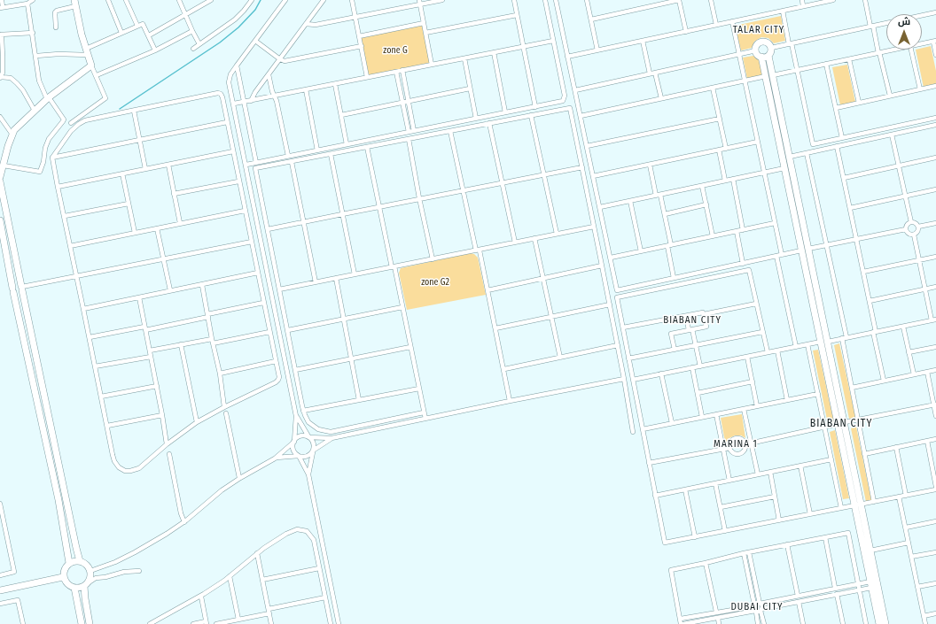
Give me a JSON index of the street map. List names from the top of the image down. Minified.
{"districts":["TALAR CITY","BIABAN CITY","BIABAN CITY","MARINA 1","DUBAI CITY"],"parks":["zone G","zone G2"],"north":"top"}
